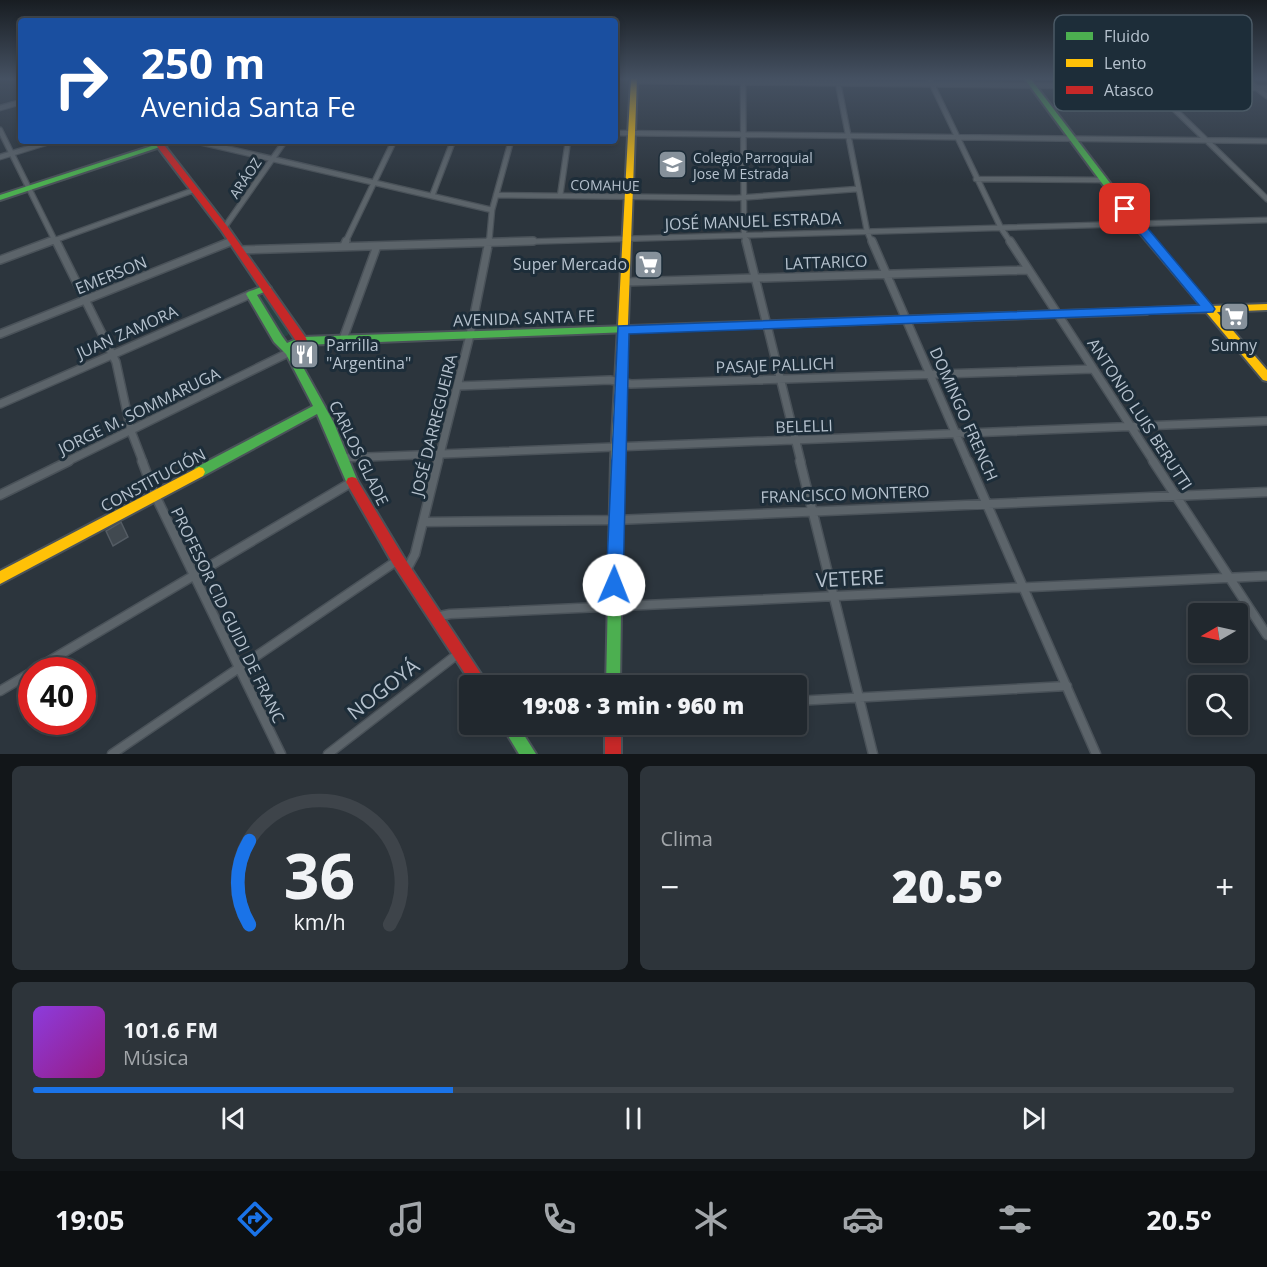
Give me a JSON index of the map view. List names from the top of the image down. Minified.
{"streets":{"street":["ARÁOZ","COMAHUE","JOSÉ MANUEL ESTRADA","LATTARICO","EMERSON","AVENIDA SANTA FE","JUAN ZAMORA","PASAJE PALLICH","JORGE M. SOMMARUGA","DOMINGO FRENCH","ANTONIO LUIS BERUTTI","JOSÉ DARREGUEIRA","BELELLI","CARLOS GLADE","CONSTITUCIÓN","FRANCISCO MONTERO","VETERE","PROFESOR CID GUIDI DE FRANC","NOGOYÁ"]},"crossings":[["COMAHUE","DOMINGO FRENCH"],["COMAHUE","JOSÉ DARREGUEIRA"],["JOSÉ MANUEL ESTRADA","DOMINGO FRENCH"],["JOSÉ MANUEL ESTRADA","ANTONIO LUIS BERUTTI"],["JOSÉ MANUEL ESTRADA","JOSÉ DARREGUEIRA"],["LATTARICO","DOMINGO FRENCH"],["LATTARICO","ANTONIO LUIS BERUTTI"],["EMERSON","PROFESOR CID GUIDI DE FRANC"],["AVENIDA SANTA FE","JORGE M. SOMMARUGA"],["AVENIDA SANTA FE","DOMINGO FRENCH"],["AVENIDA SANTA FE","ANTONIO LUIS BERUTTI"],["AVENIDA SANTA FE","JOSÉ DARREGUEIRA"],["AVENIDA SANTA FE","CARLOS GLADE"],["JUAN ZAMORA","CARLOS GLADE"],["JUAN ZAMORA","PROFESOR CID GUIDI DE FRANC"],["PASAJE PALLICH","DOMINGO FRENCH"],["PASAJE PALLICH","ANTONIO LUIS BERUTTI"],["PASAJE PALLICH","JOSÉ DARREGUEIRA"],["JORGE M. SOMMARUGA","CARLOS GLADE"],["JORGE M. SOMMARUGA","PROFESOR CID GUIDI DE FRANC"],["DOMINGO FRENCH","BELELLI"],["DOMINGO FRENCH","FRANCISCO MONTERO"],["DOMINGO FRENCH","VETERE"],["ANTONIO LUIS BERUTTI","BELELLI"],["ANTONIO LUIS BERUTTI","FRANCISCO MONTERO"],["ANTONIO LUIS BERUTTI","VETERE"],["JOSÉ DARREGUEIRA","BELELLI"],["JOSÉ DARREGUEIRA","CARLOS GLADE"],["JOSÉ DARREGUEIRA","FRANCISCO MONTERO"],["BELELLI","CARLOS GLADE"],["CARLOS GLADE","CONSTITUCIÓN"],["CARLOS GLADE","VETERE"],["CARLOS GLADE","NOGOYÁ"],["CONSTITUCIÓN","PROFESOR CID GUIDI DE FRANC"]],"places":{"school or university":["Colegio Parroquial Jose M Estrada"],"supermarket":["Super Mercado","Sunny"],"restaurant":["Parrilla \"Argentina\""]},"legend":["Fluido","Lento","Atasco"],"north":"left","page":{"turn":["250 m","Avenida Santa Fe"],"limit":"40","trip":"19:08 · 3 min · 960 m","tile":"Clima","heat":["−","20.5°","+"],"song":["101.6 FM","Música"],"tabs":["19:05","20.5°"],"gauge":["36","km/h"]}}
